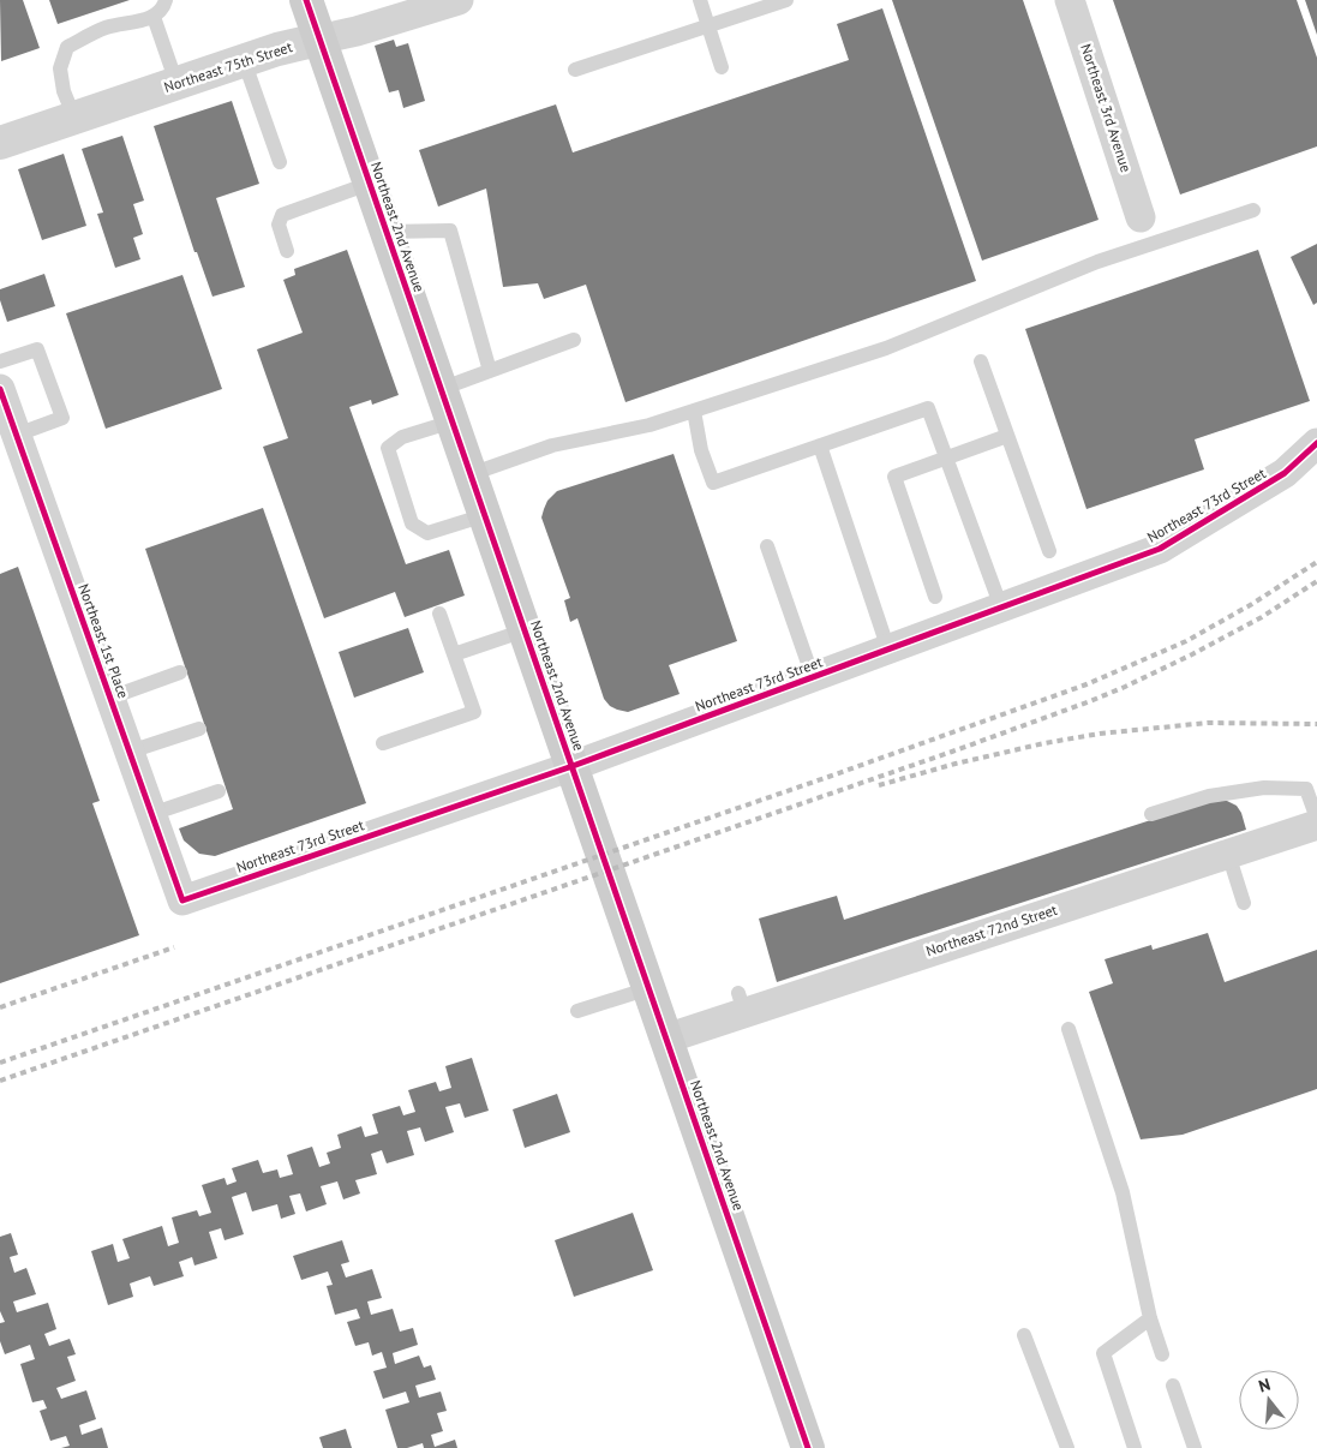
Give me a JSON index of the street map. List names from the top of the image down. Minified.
{"streets":{"main road":["Northeast 2nd Avenue"],"street":["Northeast 75th Street","Northeast 3rd Avenue","Northeast 73rd Street","Northeast 1st Place","Northeast 72nd Street"]},"crossings":[["Northeast 75th Street","Northeast 2nd Avenue"],["Northeast 2nd Avenue","Northeast 73rd Street"],["Northeast 2nd Avenue","Northeast 72nd Street"],["Northeast 73rd Street","Northeast 1st Place"]],"north":"top"}
